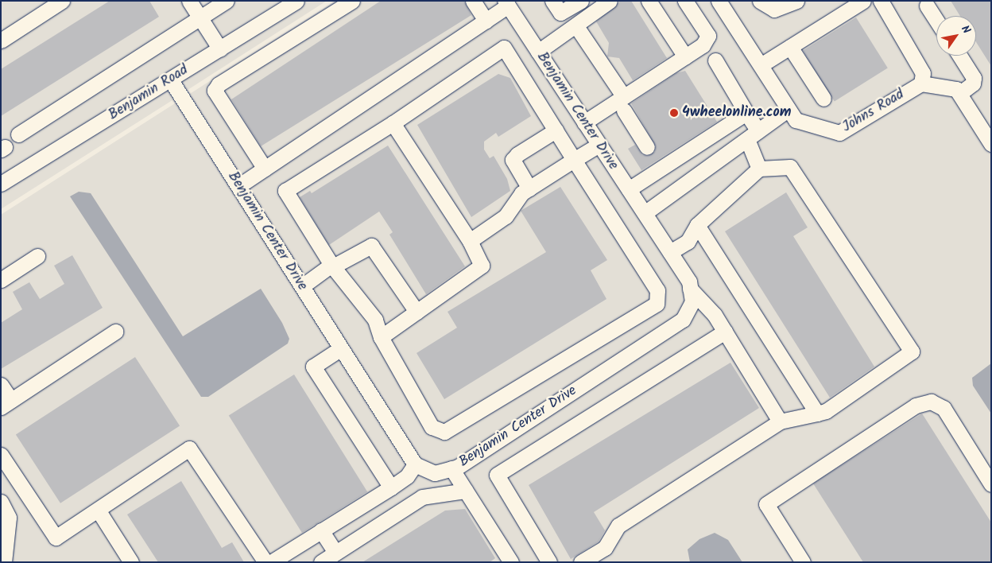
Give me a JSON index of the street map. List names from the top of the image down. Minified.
{"streets":{"street":["Benjamin Road","Benjamin Center Drive","Johns Road"]},"crossings":[["Benjamin Road","Benjamin Center Drive"]],"places":["4wheelonline.com"],"north":"top right"}
